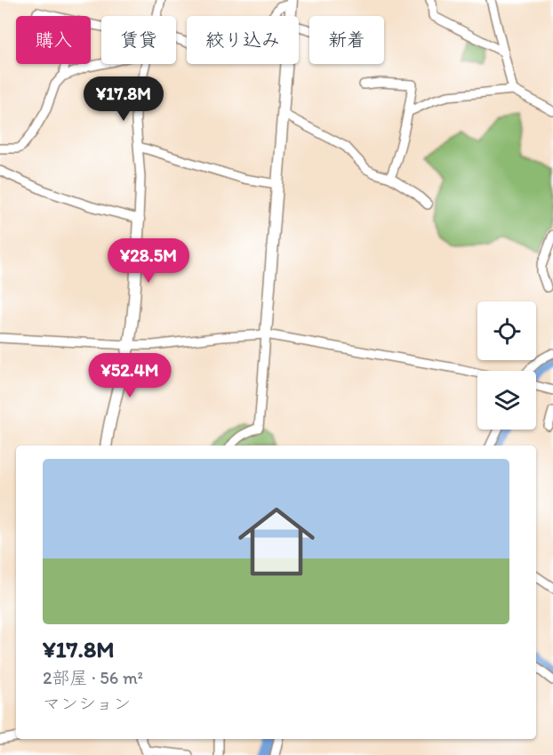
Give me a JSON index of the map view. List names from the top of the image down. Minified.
{"page":{"chip":["購入","賃貸","絞り込み","新着"],"price":["¥17.8M","¥28.5M","¥52.4M"],"list":[{"name":"¥17.8M","note":"2部屋 · 56 m² · マンション"}]}}
